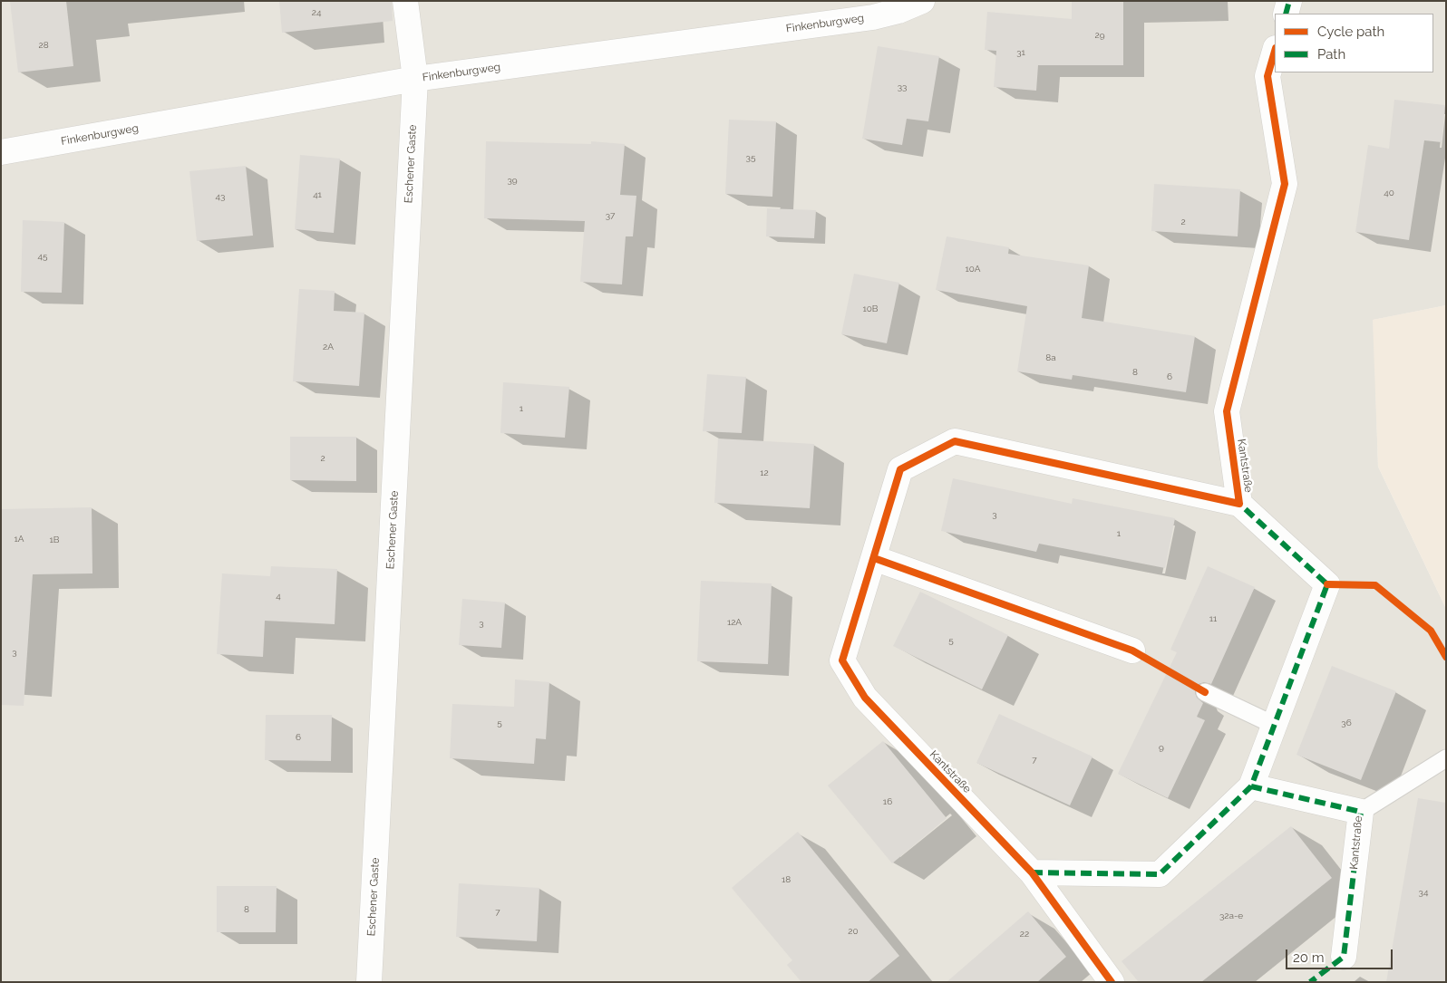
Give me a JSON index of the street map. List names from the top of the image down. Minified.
{"streets":{"street":["Finkenburgweg","Eschener Gaste","Kantstraße"]},"crossings":[["Finkenburgweg","Eschener Gaste"]],"house_numbers":["24","29","28","31","33","35","39","40","41","43","37","2","45","10A","10B","2A","8a","8","6","1","2","12","3","1","1A","1B","4","11","12A","3","5","3","5","36","6","9","7","16","18","34","8","7","32a-e","20","22"],"legend":["Cycle path","Path"],"scale_bar":"20 m"}
